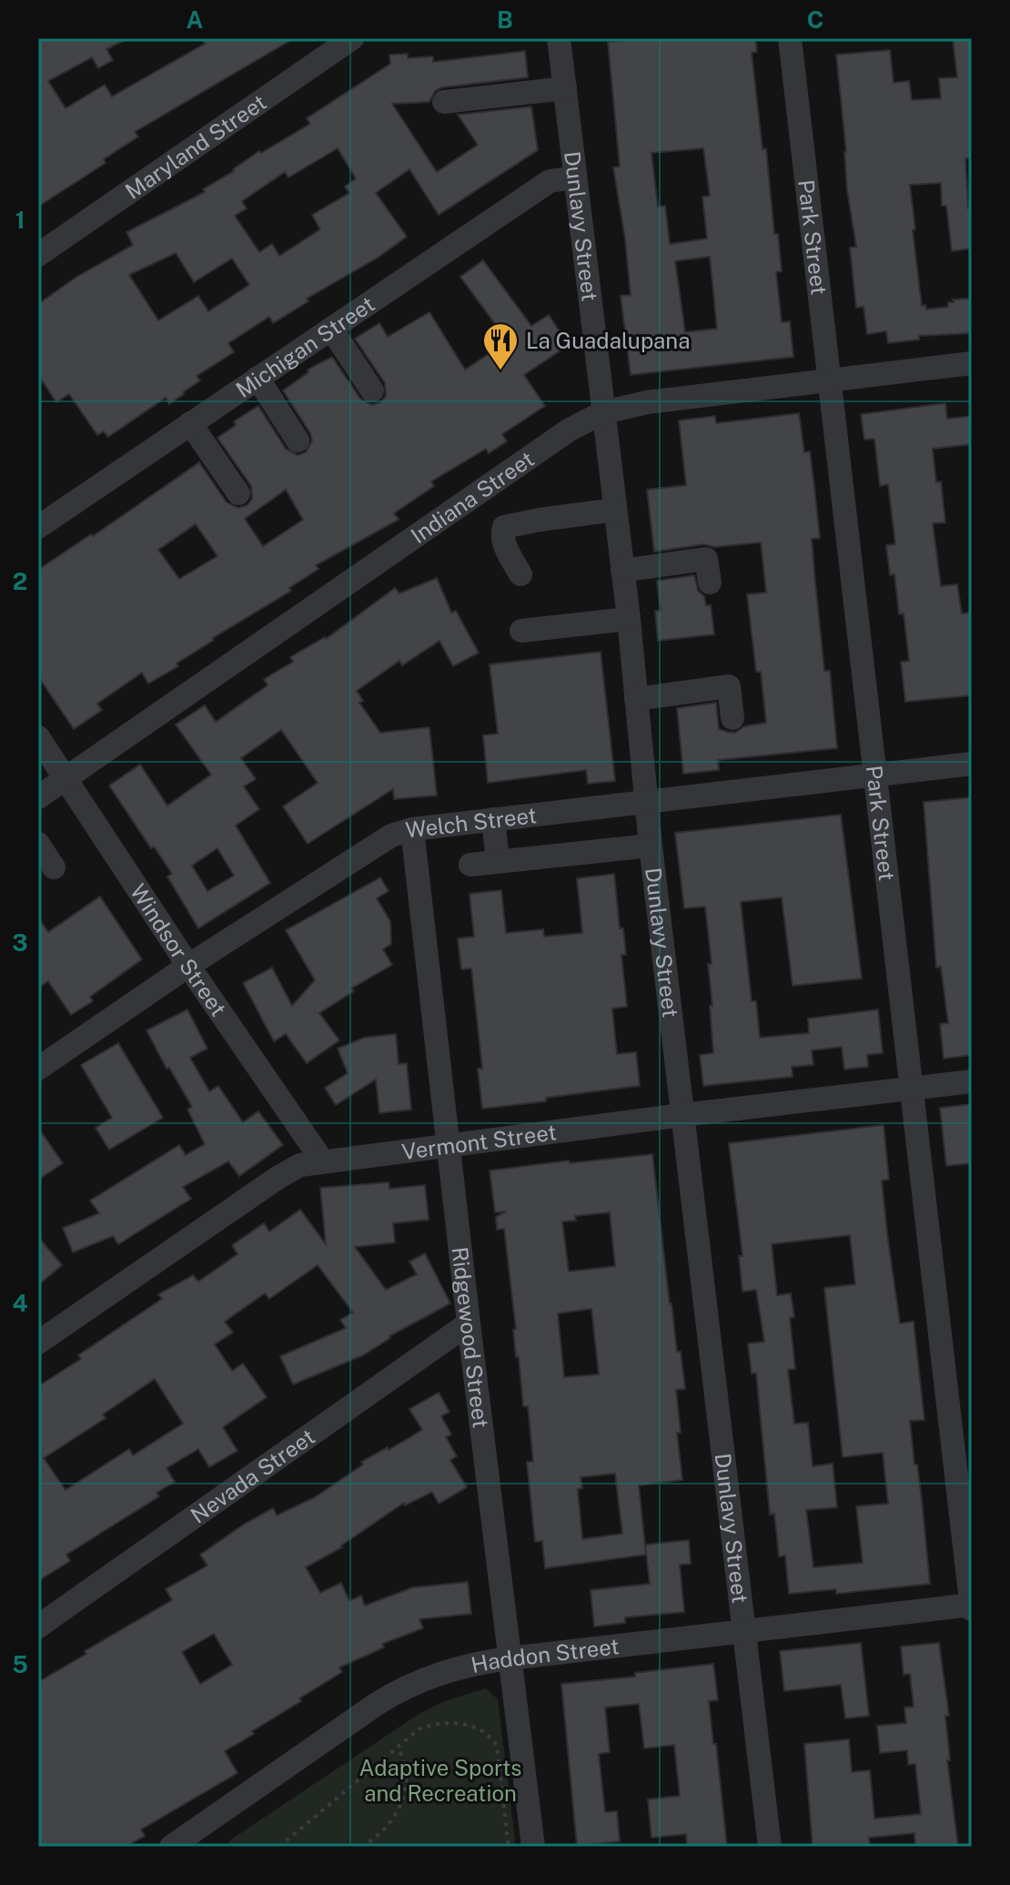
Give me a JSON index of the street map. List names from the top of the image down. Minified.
{"streets":{"street":["Maryland Street","Dunlavy Street","Park Street","Michigan Street","Indiana Street","Welch Street","Windsor Street","Vermont Street","Ridgewood Street","Nevada Street","Haddon Street"]},"crossings":[["Dunlavy Street","Michigan Street"],["Dunlavy Street","Indiana Street"],["Dunlavy Street","Welch Street"],["Dunlavy Street","Vermont Street"],["Dunlavy Street","Haddon Street"],["Park Street","Indiana Street"],["Park Street","Welch Street"],["Park Street","Vermont Street"],["Park Street","Haddon Street"],["Indiana Street","Windsor Street"],["Welch Street","Windsor Street"],["Welch Street","Ridgewood Street"],["Windsor Street","Vermont Street"],["Vermont Street","Ridgewood Street"],["Ridgewood Street","Nevada Street"],["Ridgewood Street","Haddon Street"]],"parks":["Adaptive Sports and Recreation"],"places":{"restaurant":["La Guadalupana"]},"grid":{"columns":["A","B","C"],"rows":["1","2","3","4","5"]}}
